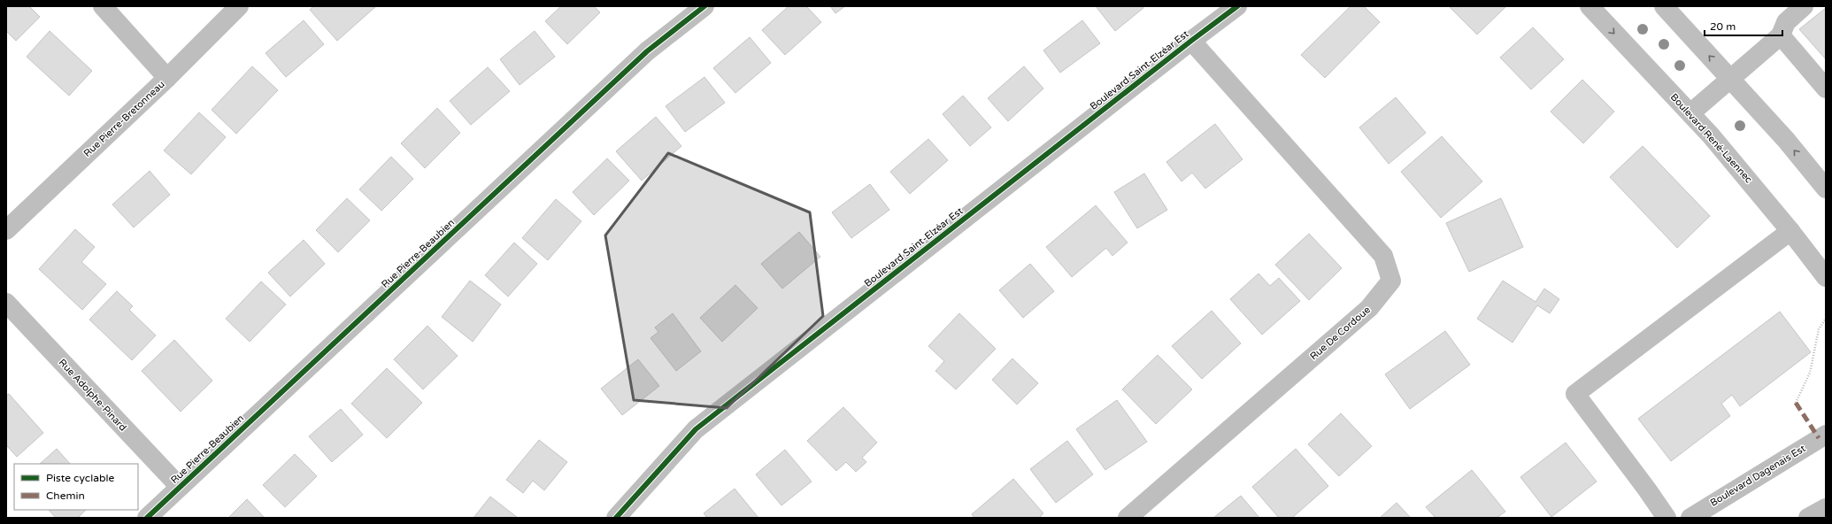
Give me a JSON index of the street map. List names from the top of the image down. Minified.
{"streets":{"main road":["Boulevard Dagenais Est"],"street":["Boulevard Saint-Elzéar Est","Rue Pierre-Bretonneau","Boulevard René-Laennec","Rue Pierre-Beaubien","Rue De Cordoue","Rue Adolphe-Pinard"]},"crossings":[["Boulevard Saint-Elzéar Est","Rue De Cordoue"],["Rue Pierre-Beaubien","Rue Adolphe-Pinard"]],"legend":["Piste cyclable","Chemin"],"scale_bar":"20 m"}
